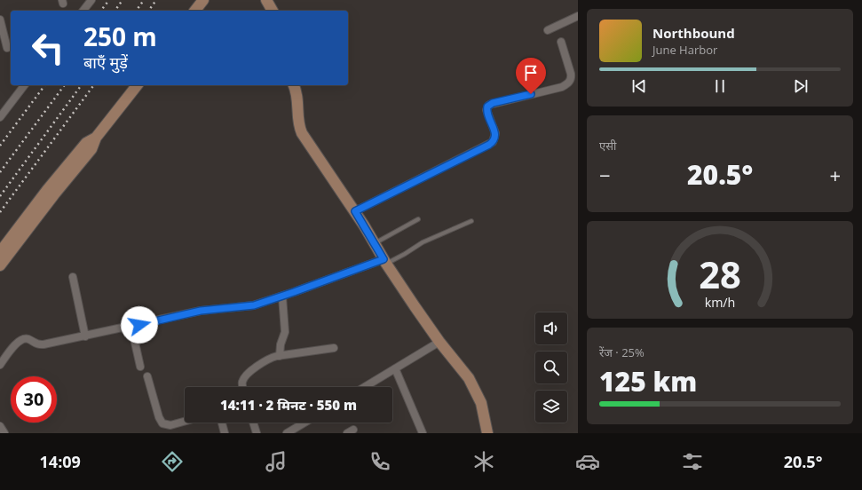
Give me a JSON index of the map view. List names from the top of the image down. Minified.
{"page":{"turn":["250 m","बाएँ मुड़ें"],"song":["Northbound","June Harbor"],"tile":["एसी",["रेंज · 25%","125 km"]],"heat":["−","20.5°","+"],"limit":"30","trip":"14:11 · 2 मिनट · 550 m","tabs":["14:09","20.5°"],"gauge":["28","km/h"]}}
